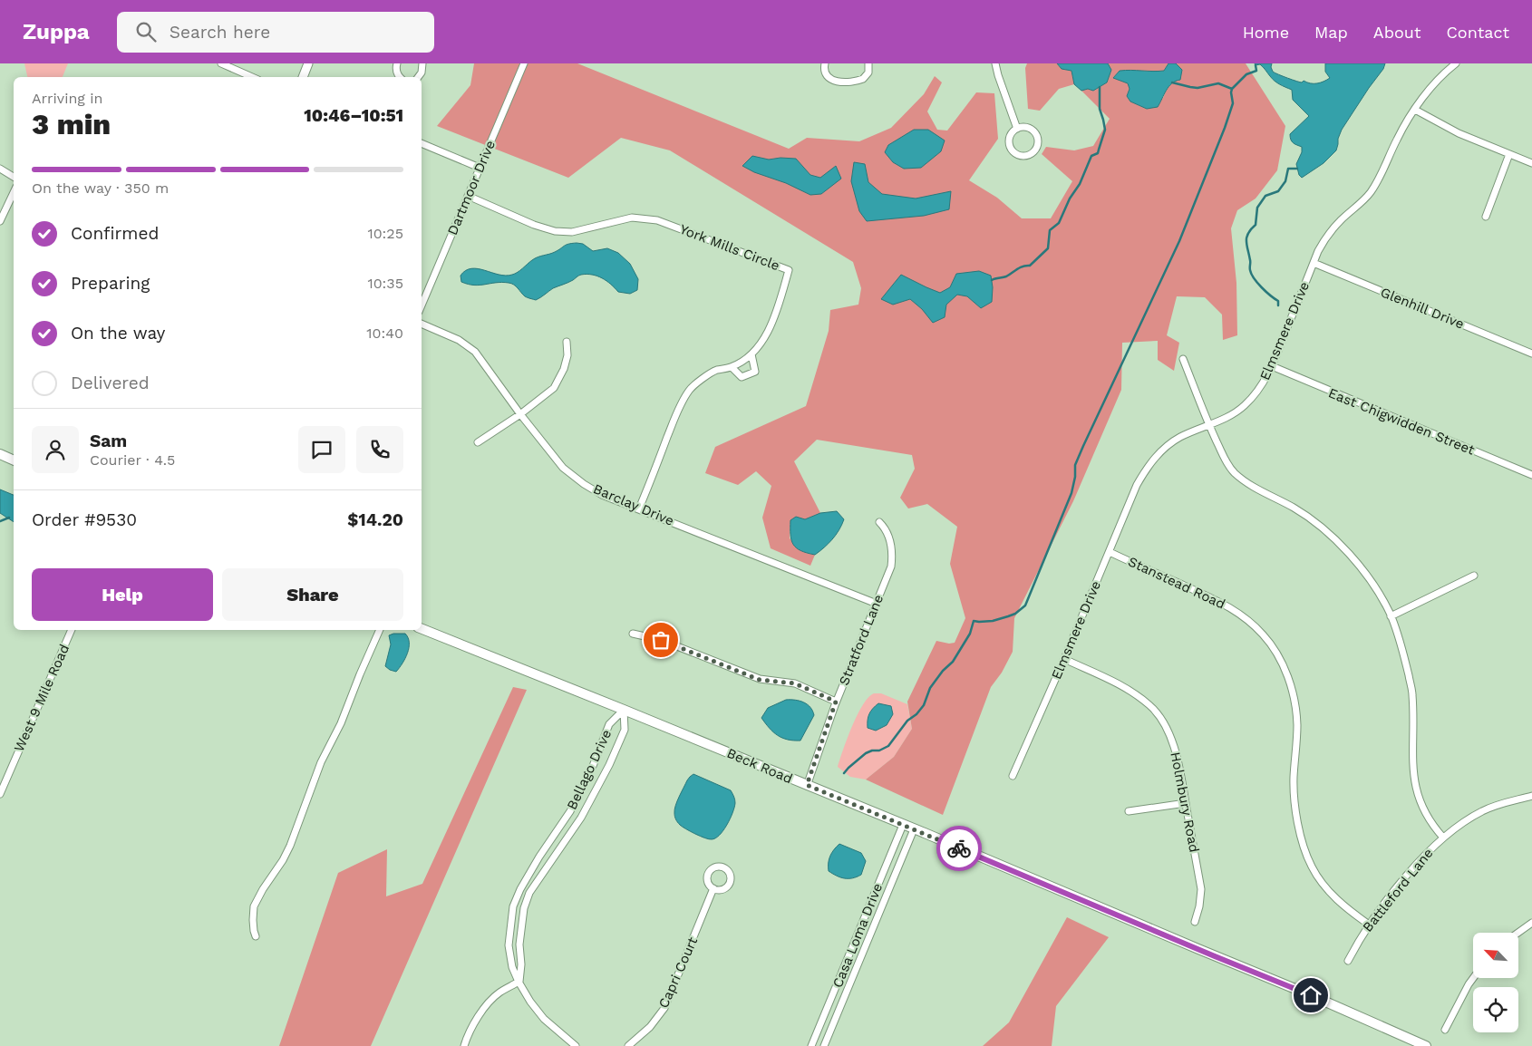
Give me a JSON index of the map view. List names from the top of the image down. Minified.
{"streets":{"main road":["Beck Road"],"street":["Dartmoor Drive","York Mills Circle","Glenhill Drive","Elmsmere Drive","East Chigwidden Street","Barclay Drive","Stanstead Road","Stratford Lane","West 9 Mile Road","Bellago Drive","Holmbury Road","Battleford Lane","Casa Loma Drive","Capri Court"]},"crossings":[["Dartmoor Drive","York Mills Circle"],["York Mills Circle","Barclay Drive"],["Glenhill Drive","Elmsmere Drive"],["Elmsmere Drive","East Chigwidden Street"],["Elmsmere Drive","Stanstead Road"],["Elmsmere Drive","Holmbury Road"],["Barclay Drive","Stratford Lane"],["Stanstead Road","Battleford Lane"],["Stratford Lane","Beck Road"],["Beck Road","Bellago Drive"],["Beck Road","Casa Loma Drive"]],"north":"top left","page":{"header":"Zuppa","search":"Search here","nav":["Home","Map","About","Contact"],"heading":["3 min","Arriving in","10:46–10:51"],"panel":["Sam","Courier · 4.5","Order #9530","$14.20"],"bar":"On the way · 350 m","list":[["Confirmed","10:25"],["Preparing","10:35"],["On the way","10:40"],"Delivered"],"buttons":["Help","Share"]}}
